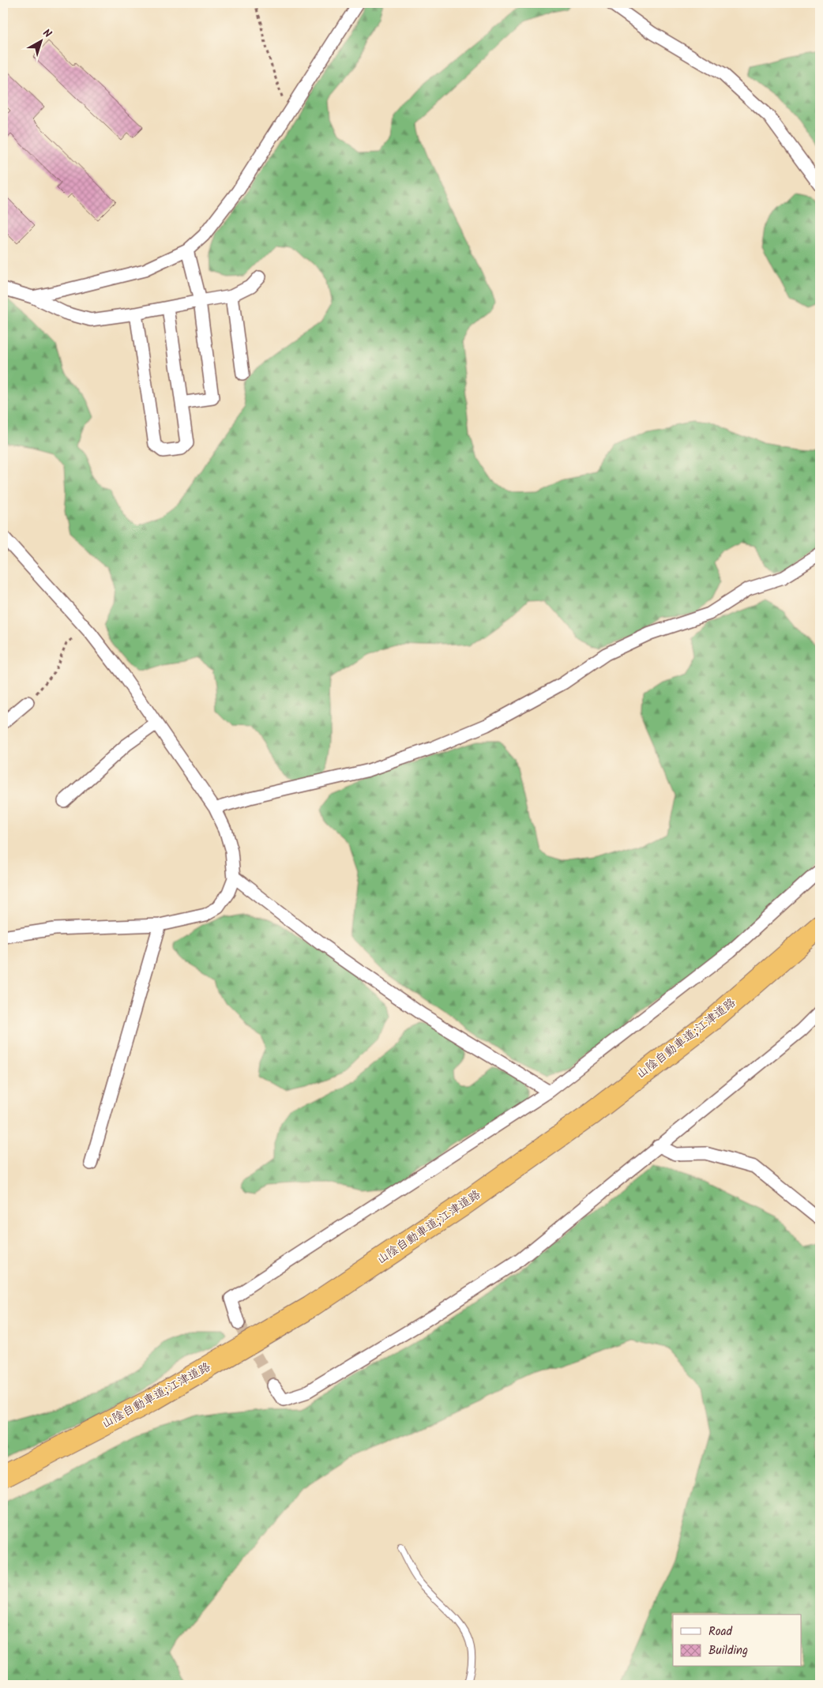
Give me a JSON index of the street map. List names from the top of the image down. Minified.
{"streets":{"highway":["山陰自動車道;江津道路"]},"legend":["Road","Building"],"north":"top right"}
